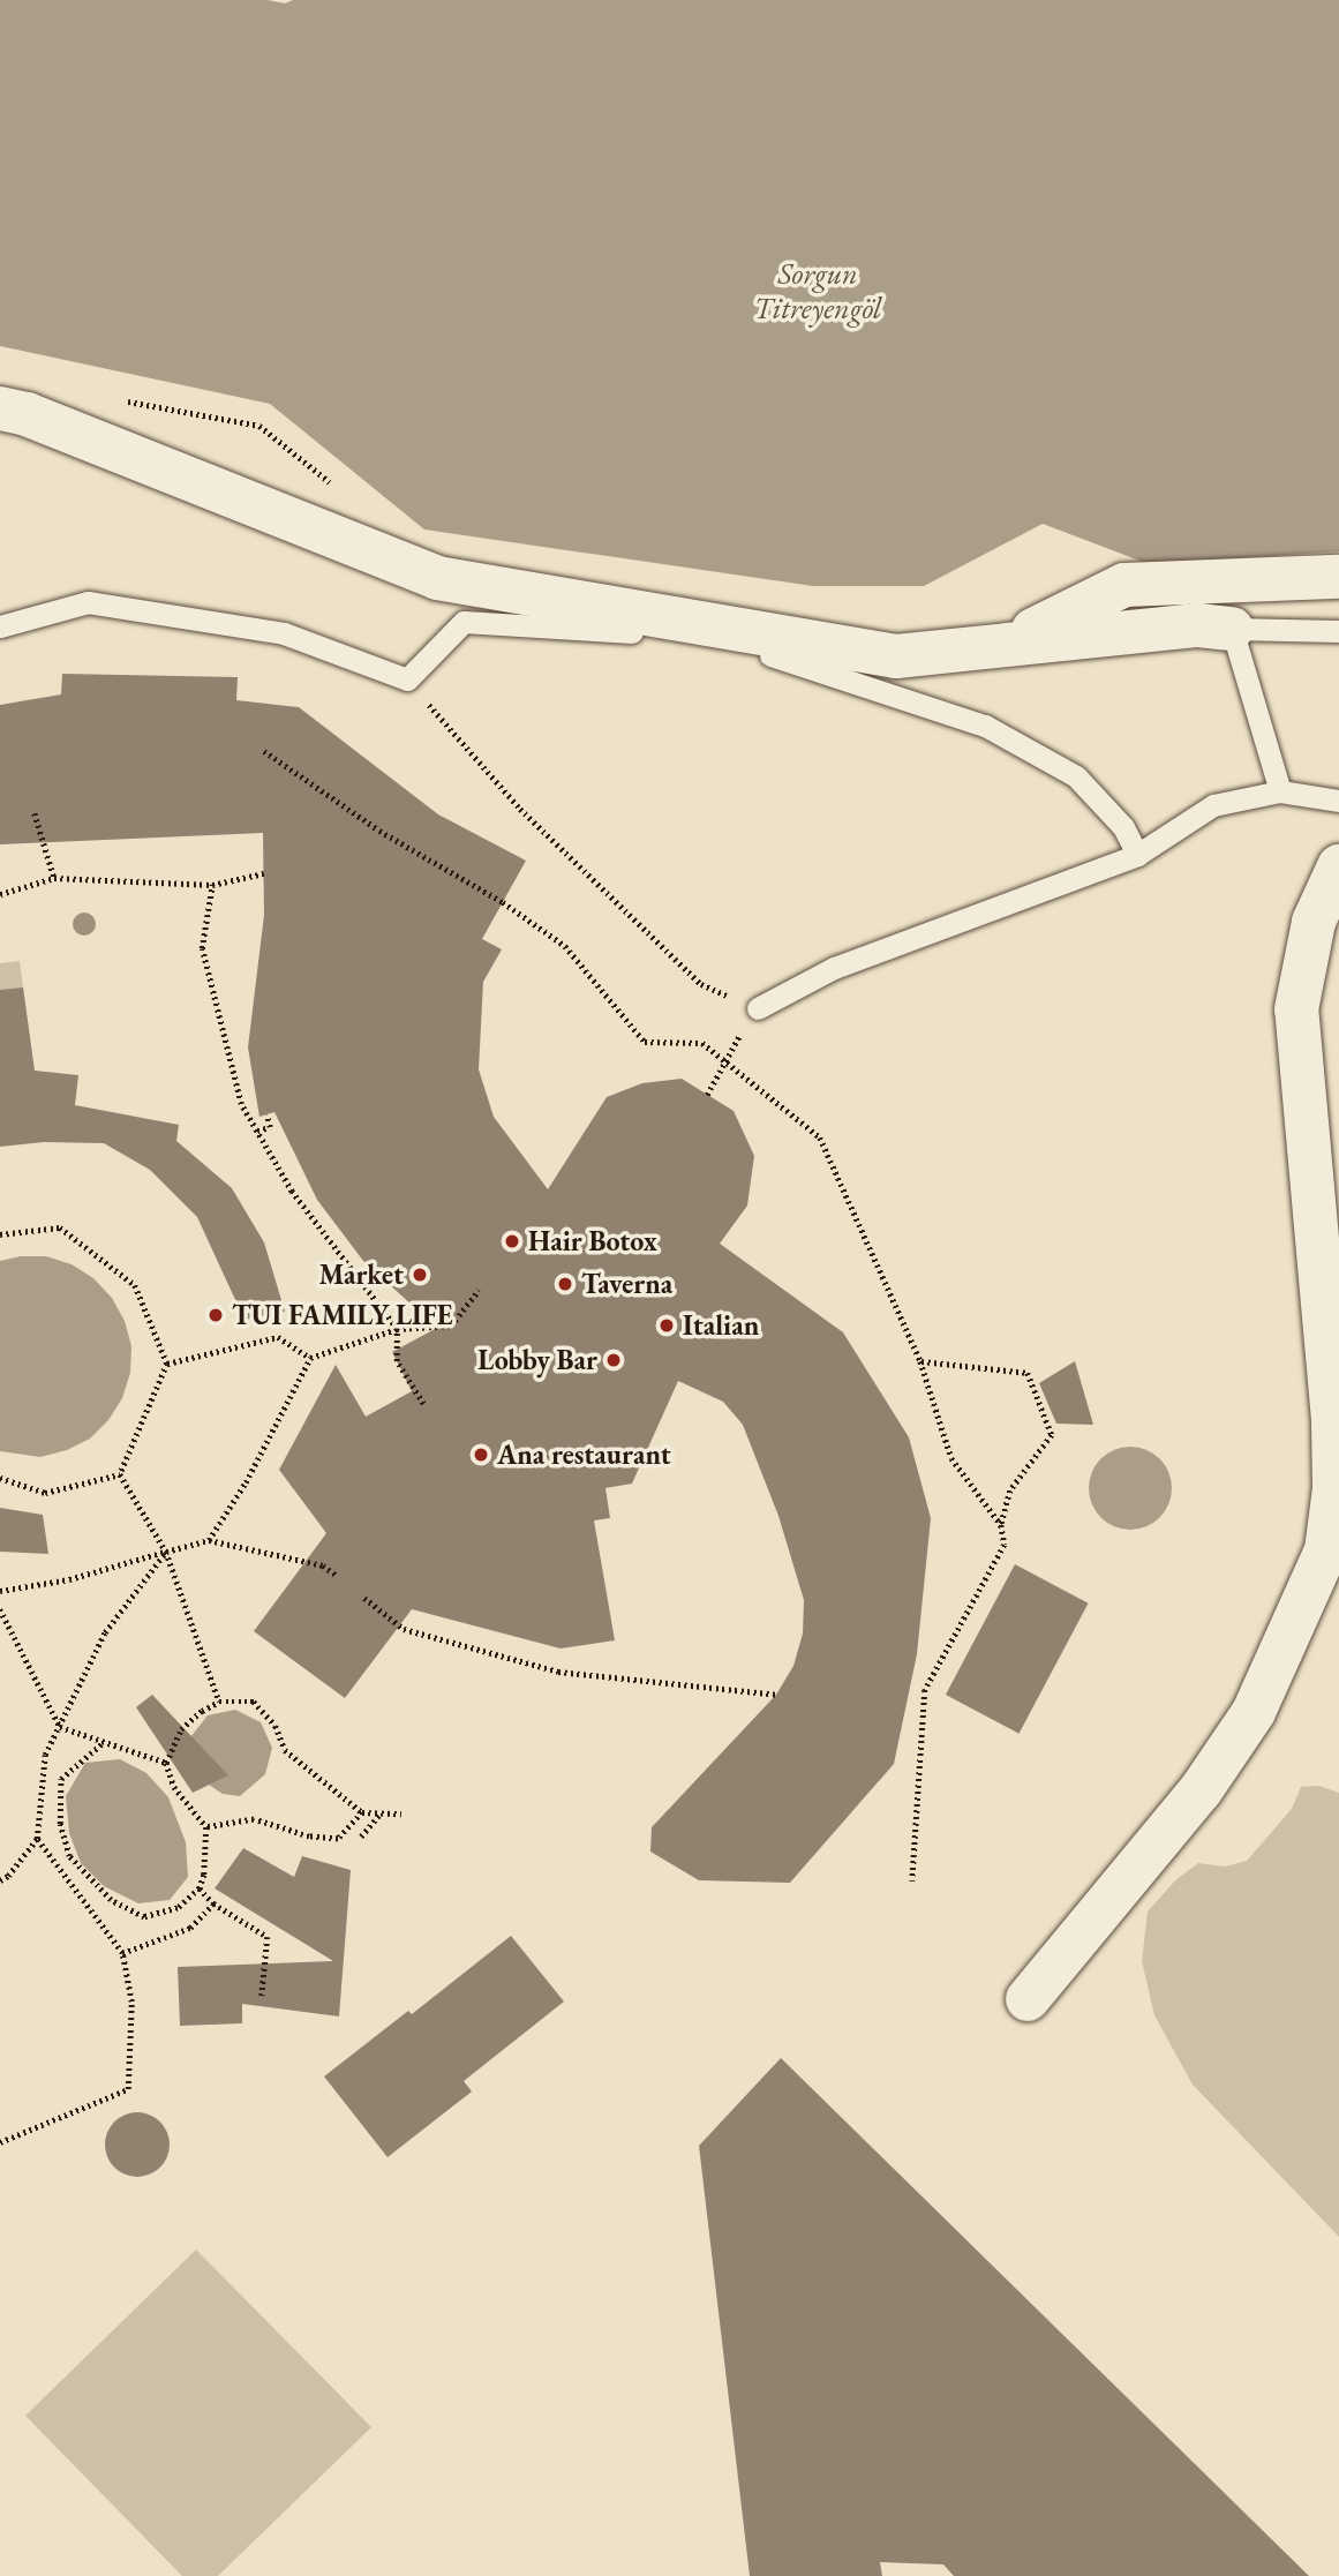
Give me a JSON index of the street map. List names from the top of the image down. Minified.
{"water":["Sorgun Titreyengöl"],"places":["Hair Botox","Market","Taverna","TUI FAMILY LIFE","Italian","Lobby Bar","Ana restaurant"]}
